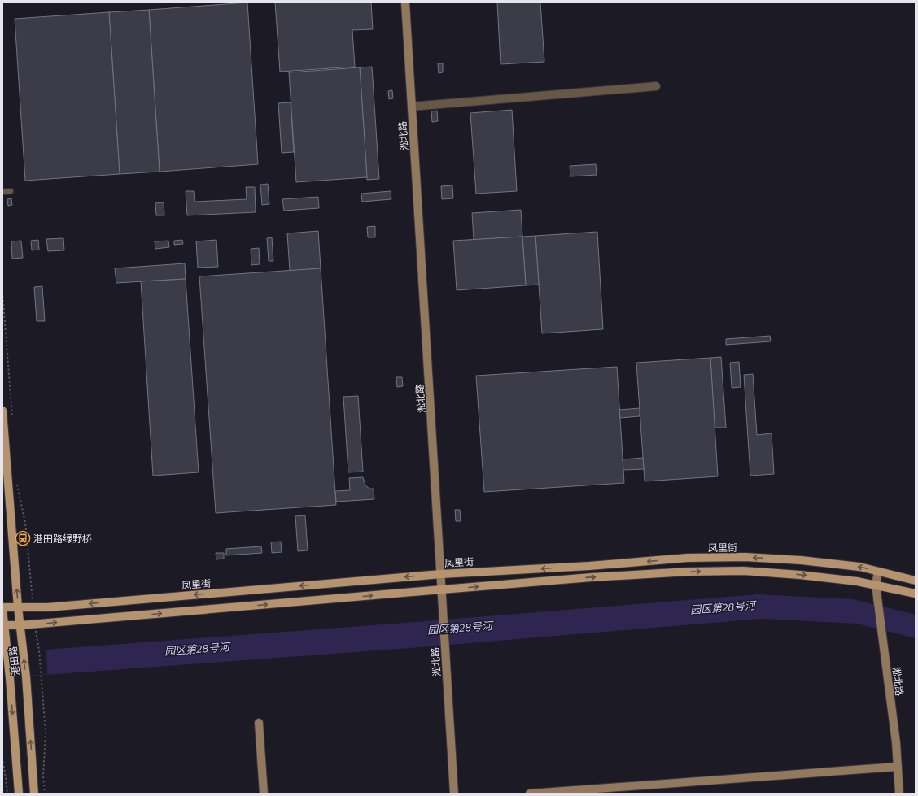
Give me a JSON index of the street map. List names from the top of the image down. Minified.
{"streets":{"main road":["凤里街","港田路"],"street":["淞北路"]},"crossings":[["淞北路","凤里街"],["凤里街","港田路"]],"water":["园区第28号河"],"places":{"bus stop":["港田路绿野桥"]}}
